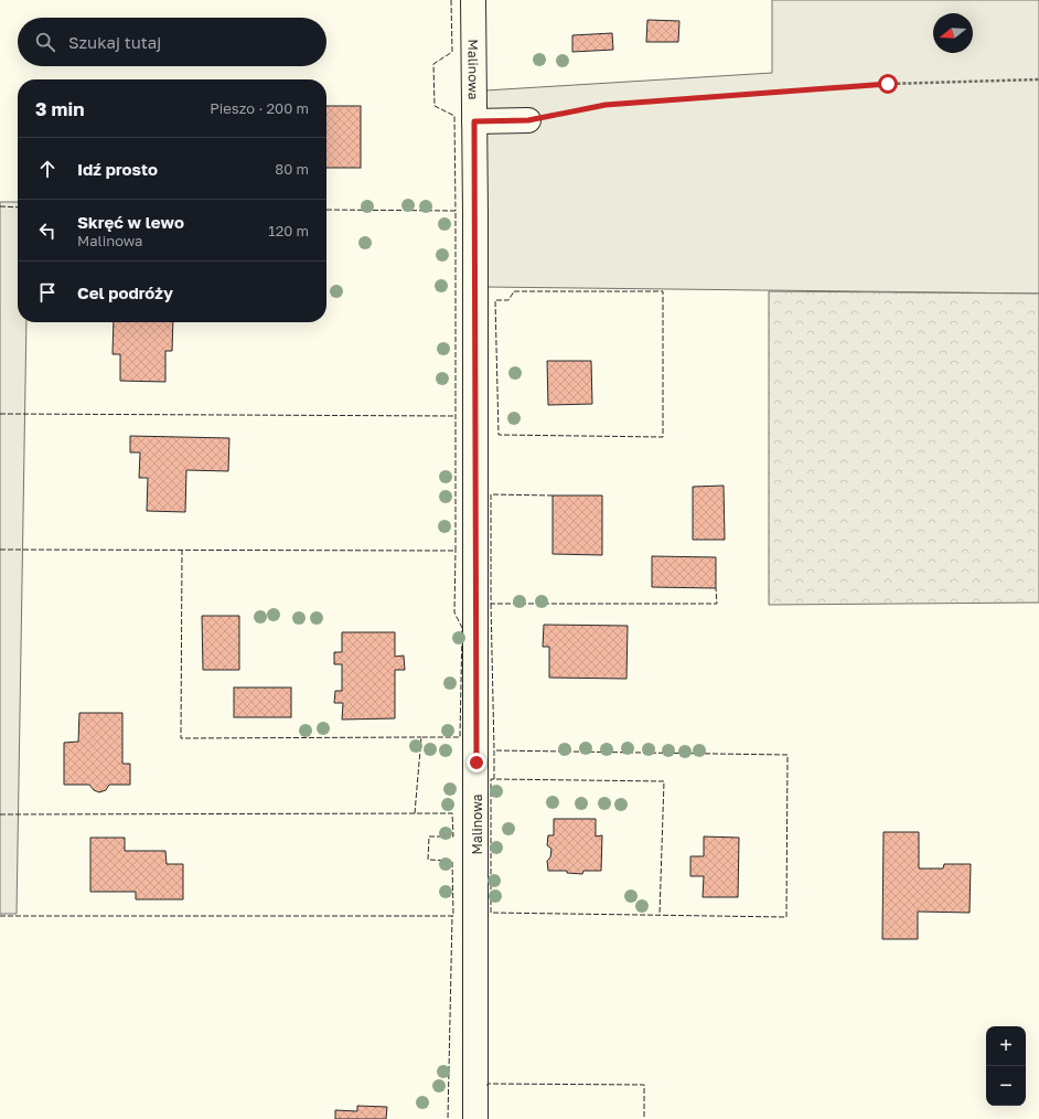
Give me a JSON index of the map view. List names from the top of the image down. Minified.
{"streets":{"street":["Malinowa"]},"north":"left","page":{"search":"Szukaj tutaj","heading":["3 min","Pieszo · 200 m"],"list":[["Idź prosto","80 m"],["Skręć w lewo","Malinowa","120 m"],"Cel podróży"],"map_buttons":["+","−"]}}
